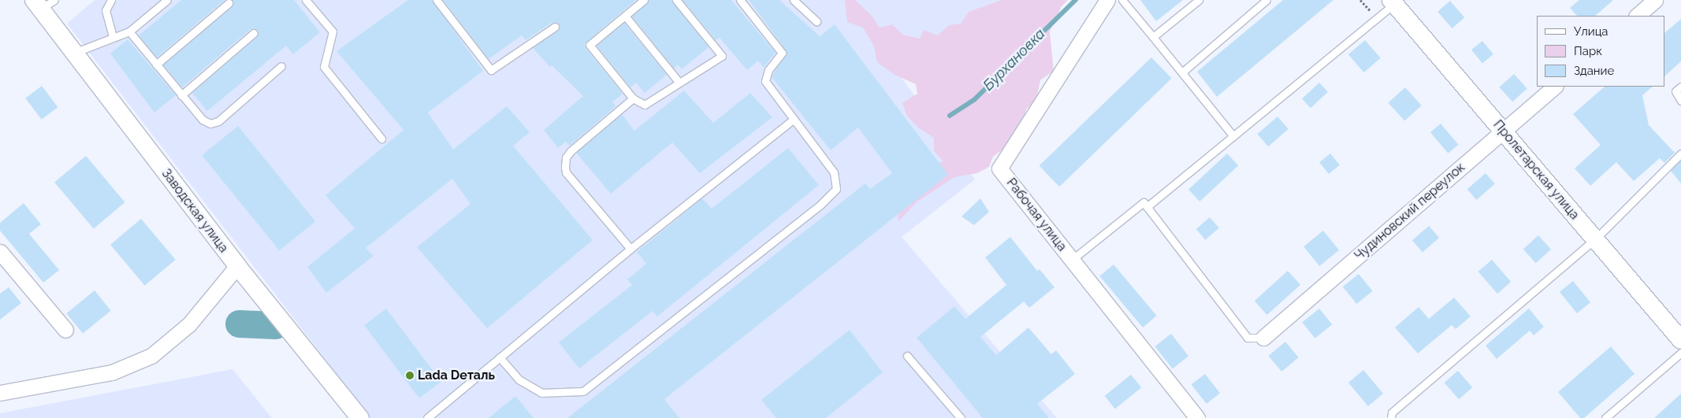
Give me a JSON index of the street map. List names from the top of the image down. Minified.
{"streets":{"street":["Пролетарская улица","Заводская улица","Чудиновский переулок","Рабочая улица"]},"crossings":[["Пролетарская улица","Чудиновский переулок"]],"water":["Бурхановка"],"places":["Lada Dеталь"],"legend":["Улица","Парк","Здание"]}
